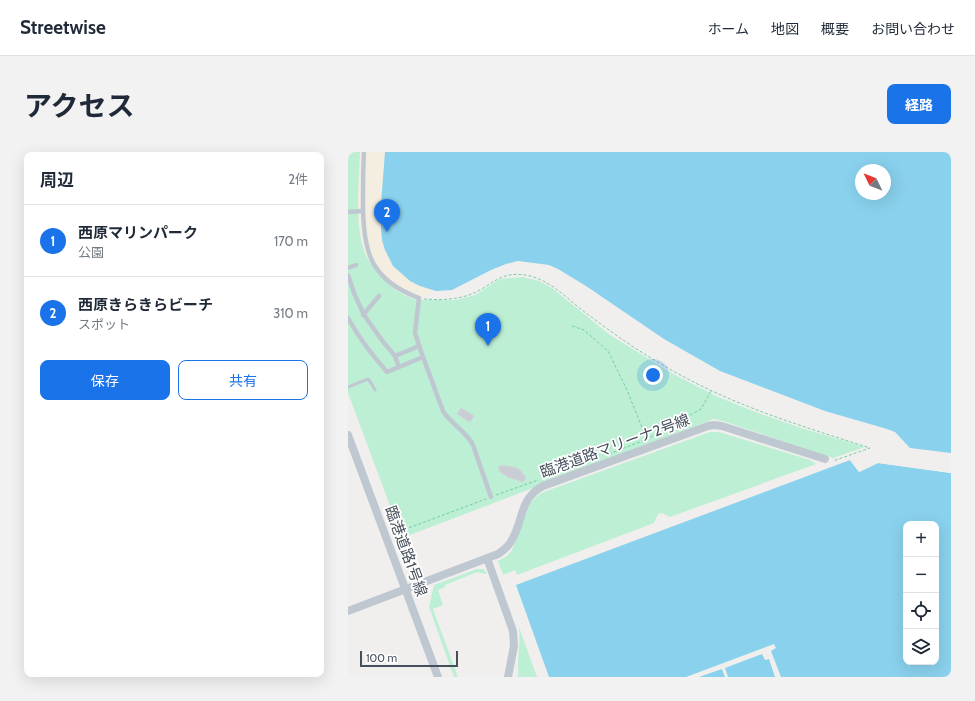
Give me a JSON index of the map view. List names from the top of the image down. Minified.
{"streets":{"street":["臨港道路マリーナ2号線","臨港道路1号線"]},"crossings":[["臨港道路マリーナ2号線","臨港道路1号線"]],"scale_bar":"100 m","north":"top left","page":{"header":"Streetwise","nav":["ホーム","地図","概要","お問い合わせ"],"title":"アクセス","buttons":["経路",["保存","共有"]],"heading":["周辺","2件"],"pins":["2","1"],"list":[{"mark":"1","name":"西原マリンパーク","note":"公園","value":"170 m"},{"mark":"2","name":"西原きらきらビーチ","note":"スポット","value":"310 m"}],"map_buttons":["+","−"],"scale":"100 m"}}
